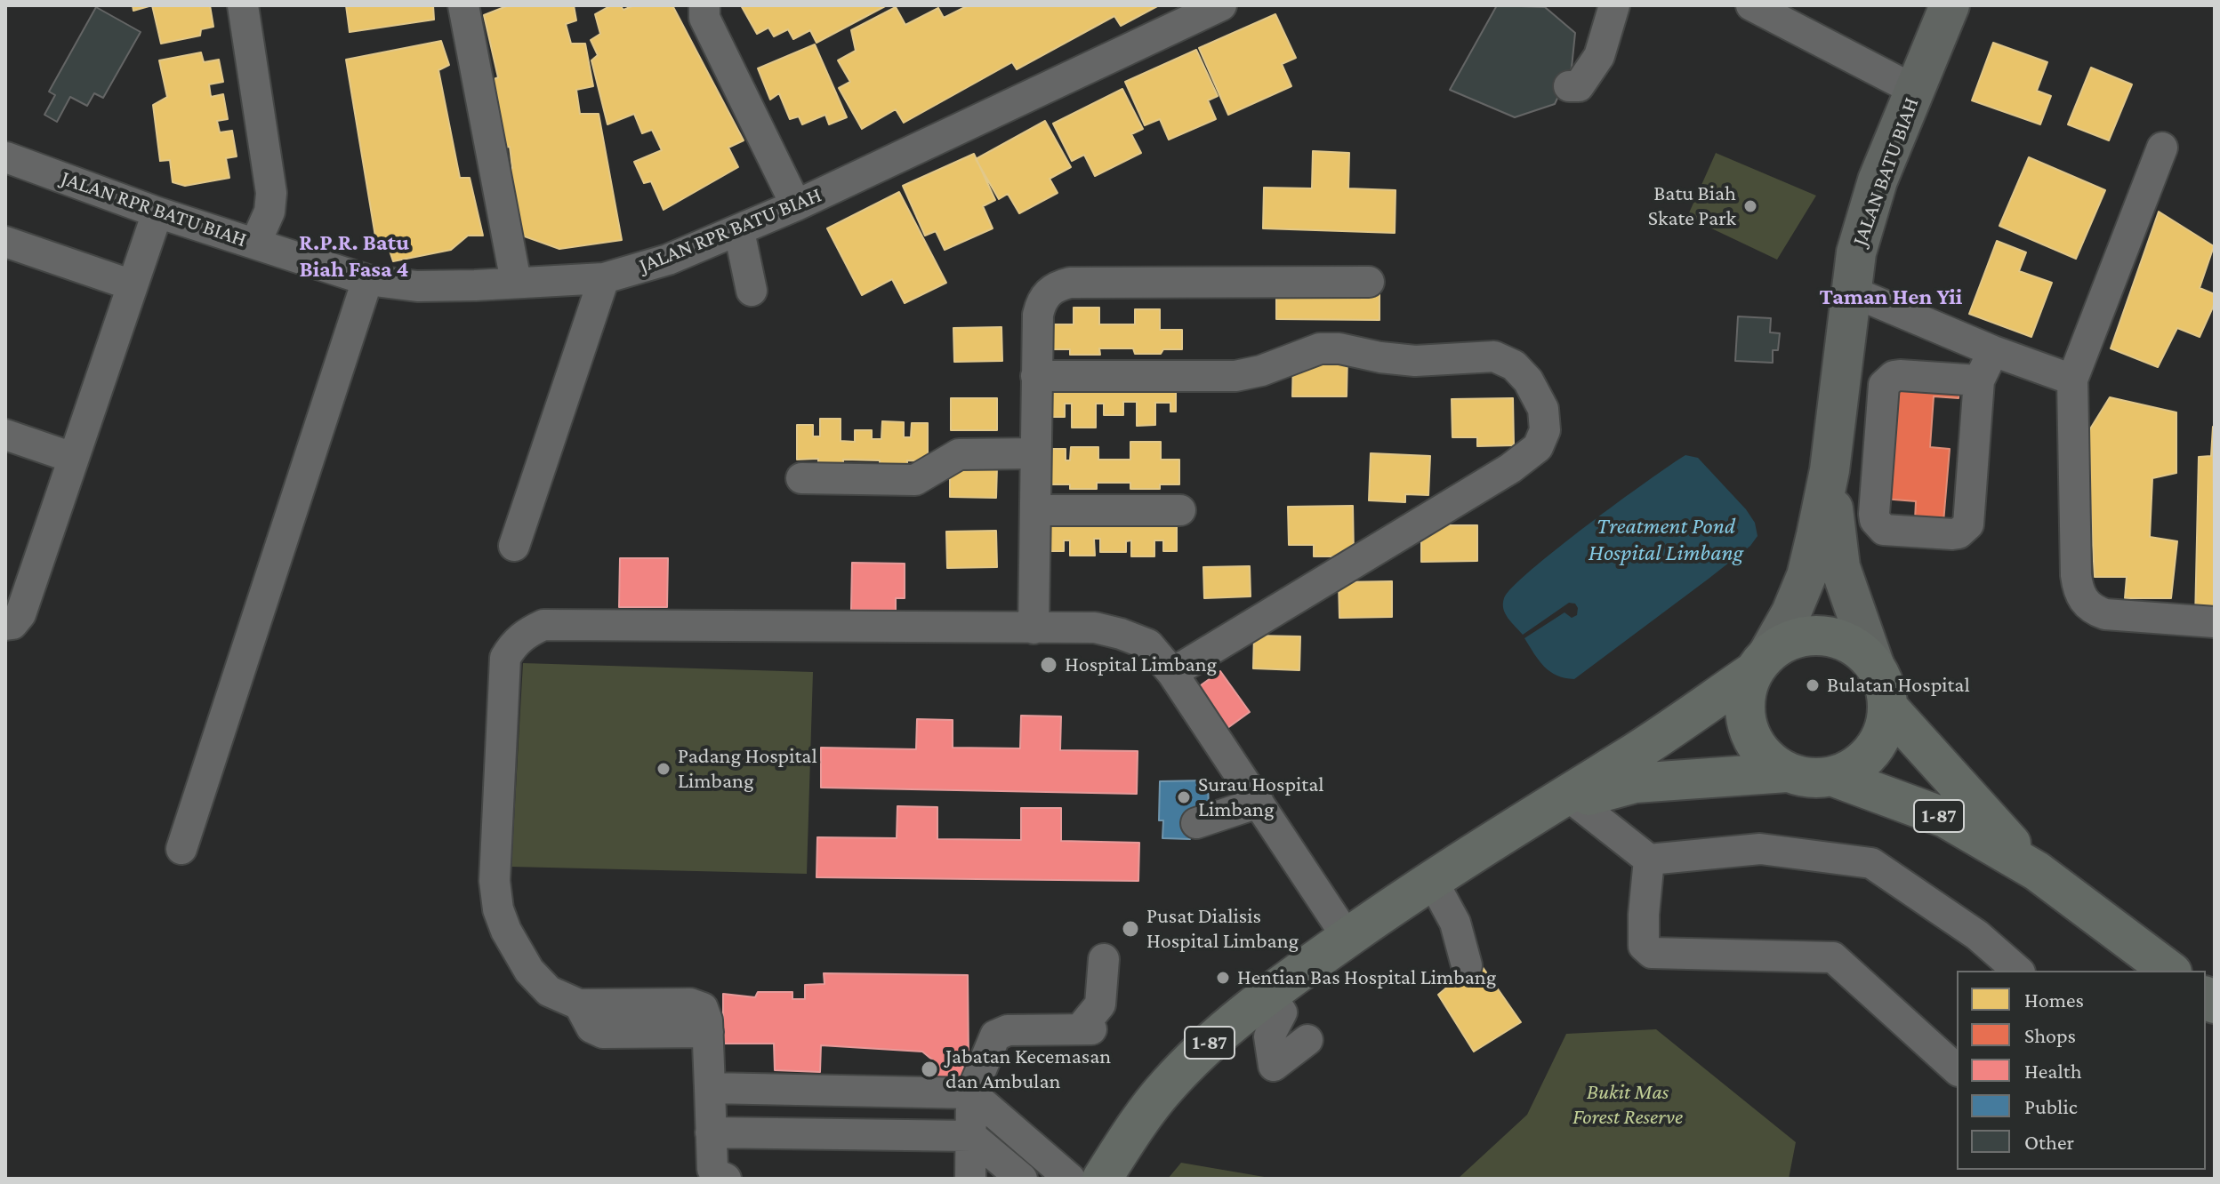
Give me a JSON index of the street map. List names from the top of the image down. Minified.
{"streets":{"highway":["1-87"],"main road":["JALAN BATU BIAH"],"street":["JALAN RPR BATU BIAH"]},"districts":["R.P.R. Batu Biah Fasa 4","Taman Hen Yii"],"water":["Treatment Pond Hospital Limbang"],"parks":["Bukit Mas Forest Reserve"],"places":["Batu Biah Skate Park","Hospital Limbang","Bulatan Hospital","Padang Hospital Limbang","Surau Hospital Limbang","Pusat Dialisis Hospital Limbang","Hentian Bas Hospital Limbang","Jabatan Kecemasan dan Ambulan"],"legend":["Homes","Shops","Health","Public","Other"]}
